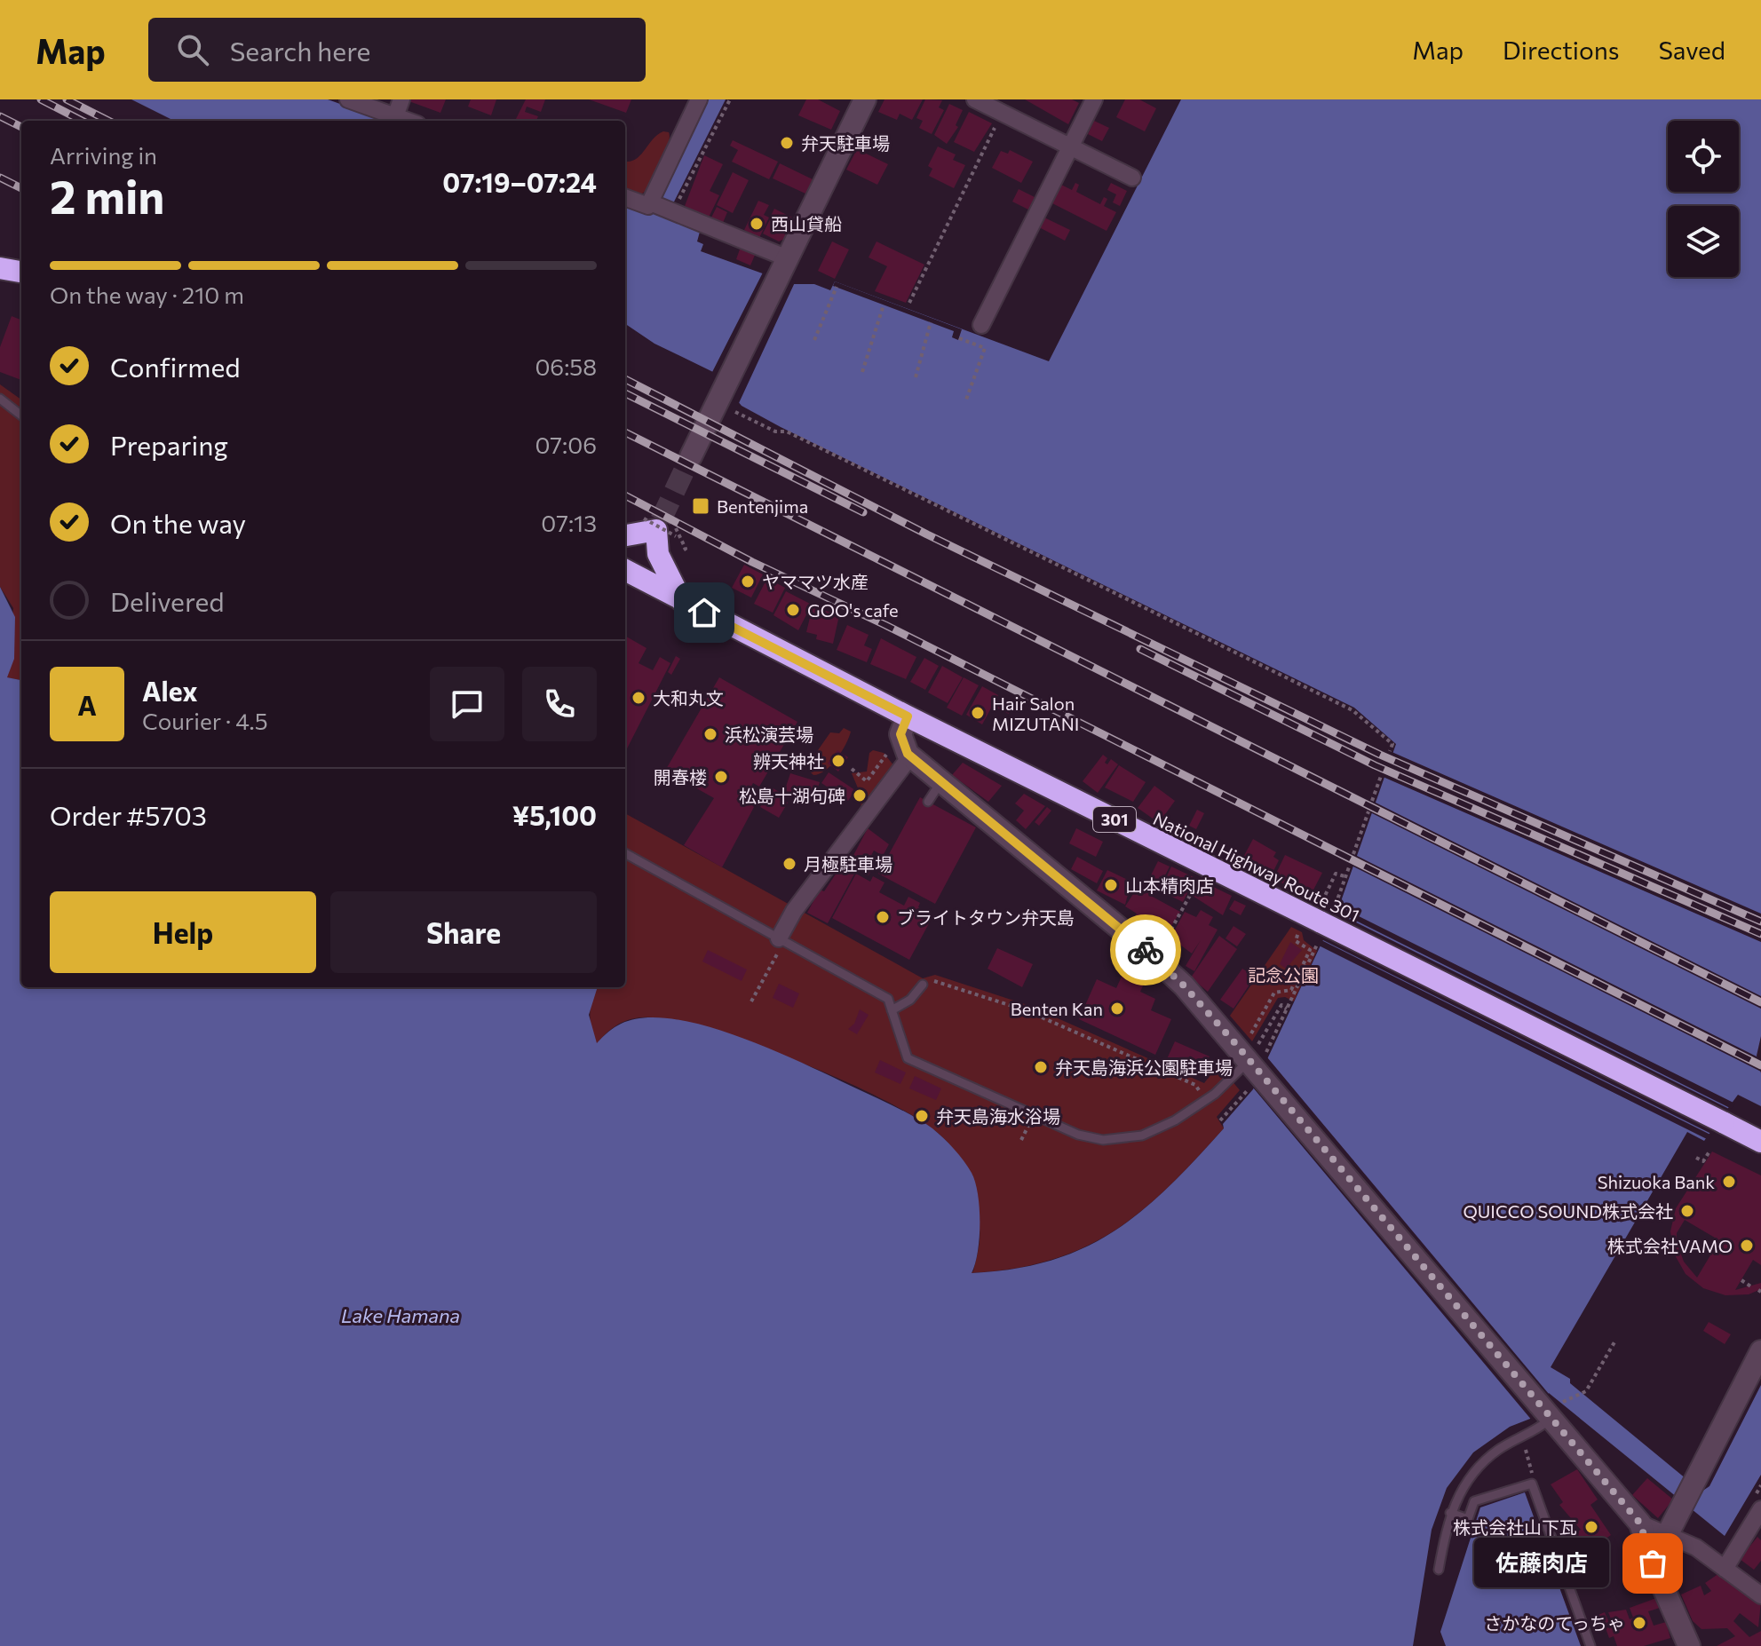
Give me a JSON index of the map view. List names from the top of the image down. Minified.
{"streets":{"highway":["301","National Highway Route 301"]},"water":["Lake Hamana"],"parks":["記念公園"],"places":{"other":["弁天駐車場","西山貸船","ヤママツ水産","GOO's cafe","大和丸文","Hair Salon MIZUTANI","浜松演芸場","辨天神社","開春楼","松島十湖句碑","月極駐車場","山本精肉店","ブライトタウン弁天島","Benten Kan","弁天島海浜公園駐車場","弁天島海水浴場","Shizuoka Bank","QUICCO SOUND株式会社","株式会社VAMO","株式会社山下瓦","佐藤肉店","さかなのてっちゃ"],"transit":["Bentenjima"]},"page":{"header":"Map","search":"Search here","nav":["Map","Directions","Saved"],"heading":["2 min","Arriving in","07:19–07:24"],"panel":["Alex","Courier · 4.5","Order #5703","¥5,100"],"bar":"On the way · 210 m","list":[["Confirmed","06:58"],["Preparing","07:06"],["On the way","07:13"],"Delivered"],"round":"A","buttons":["Help","Share"],"bubble":"佐藤肉店"}}
